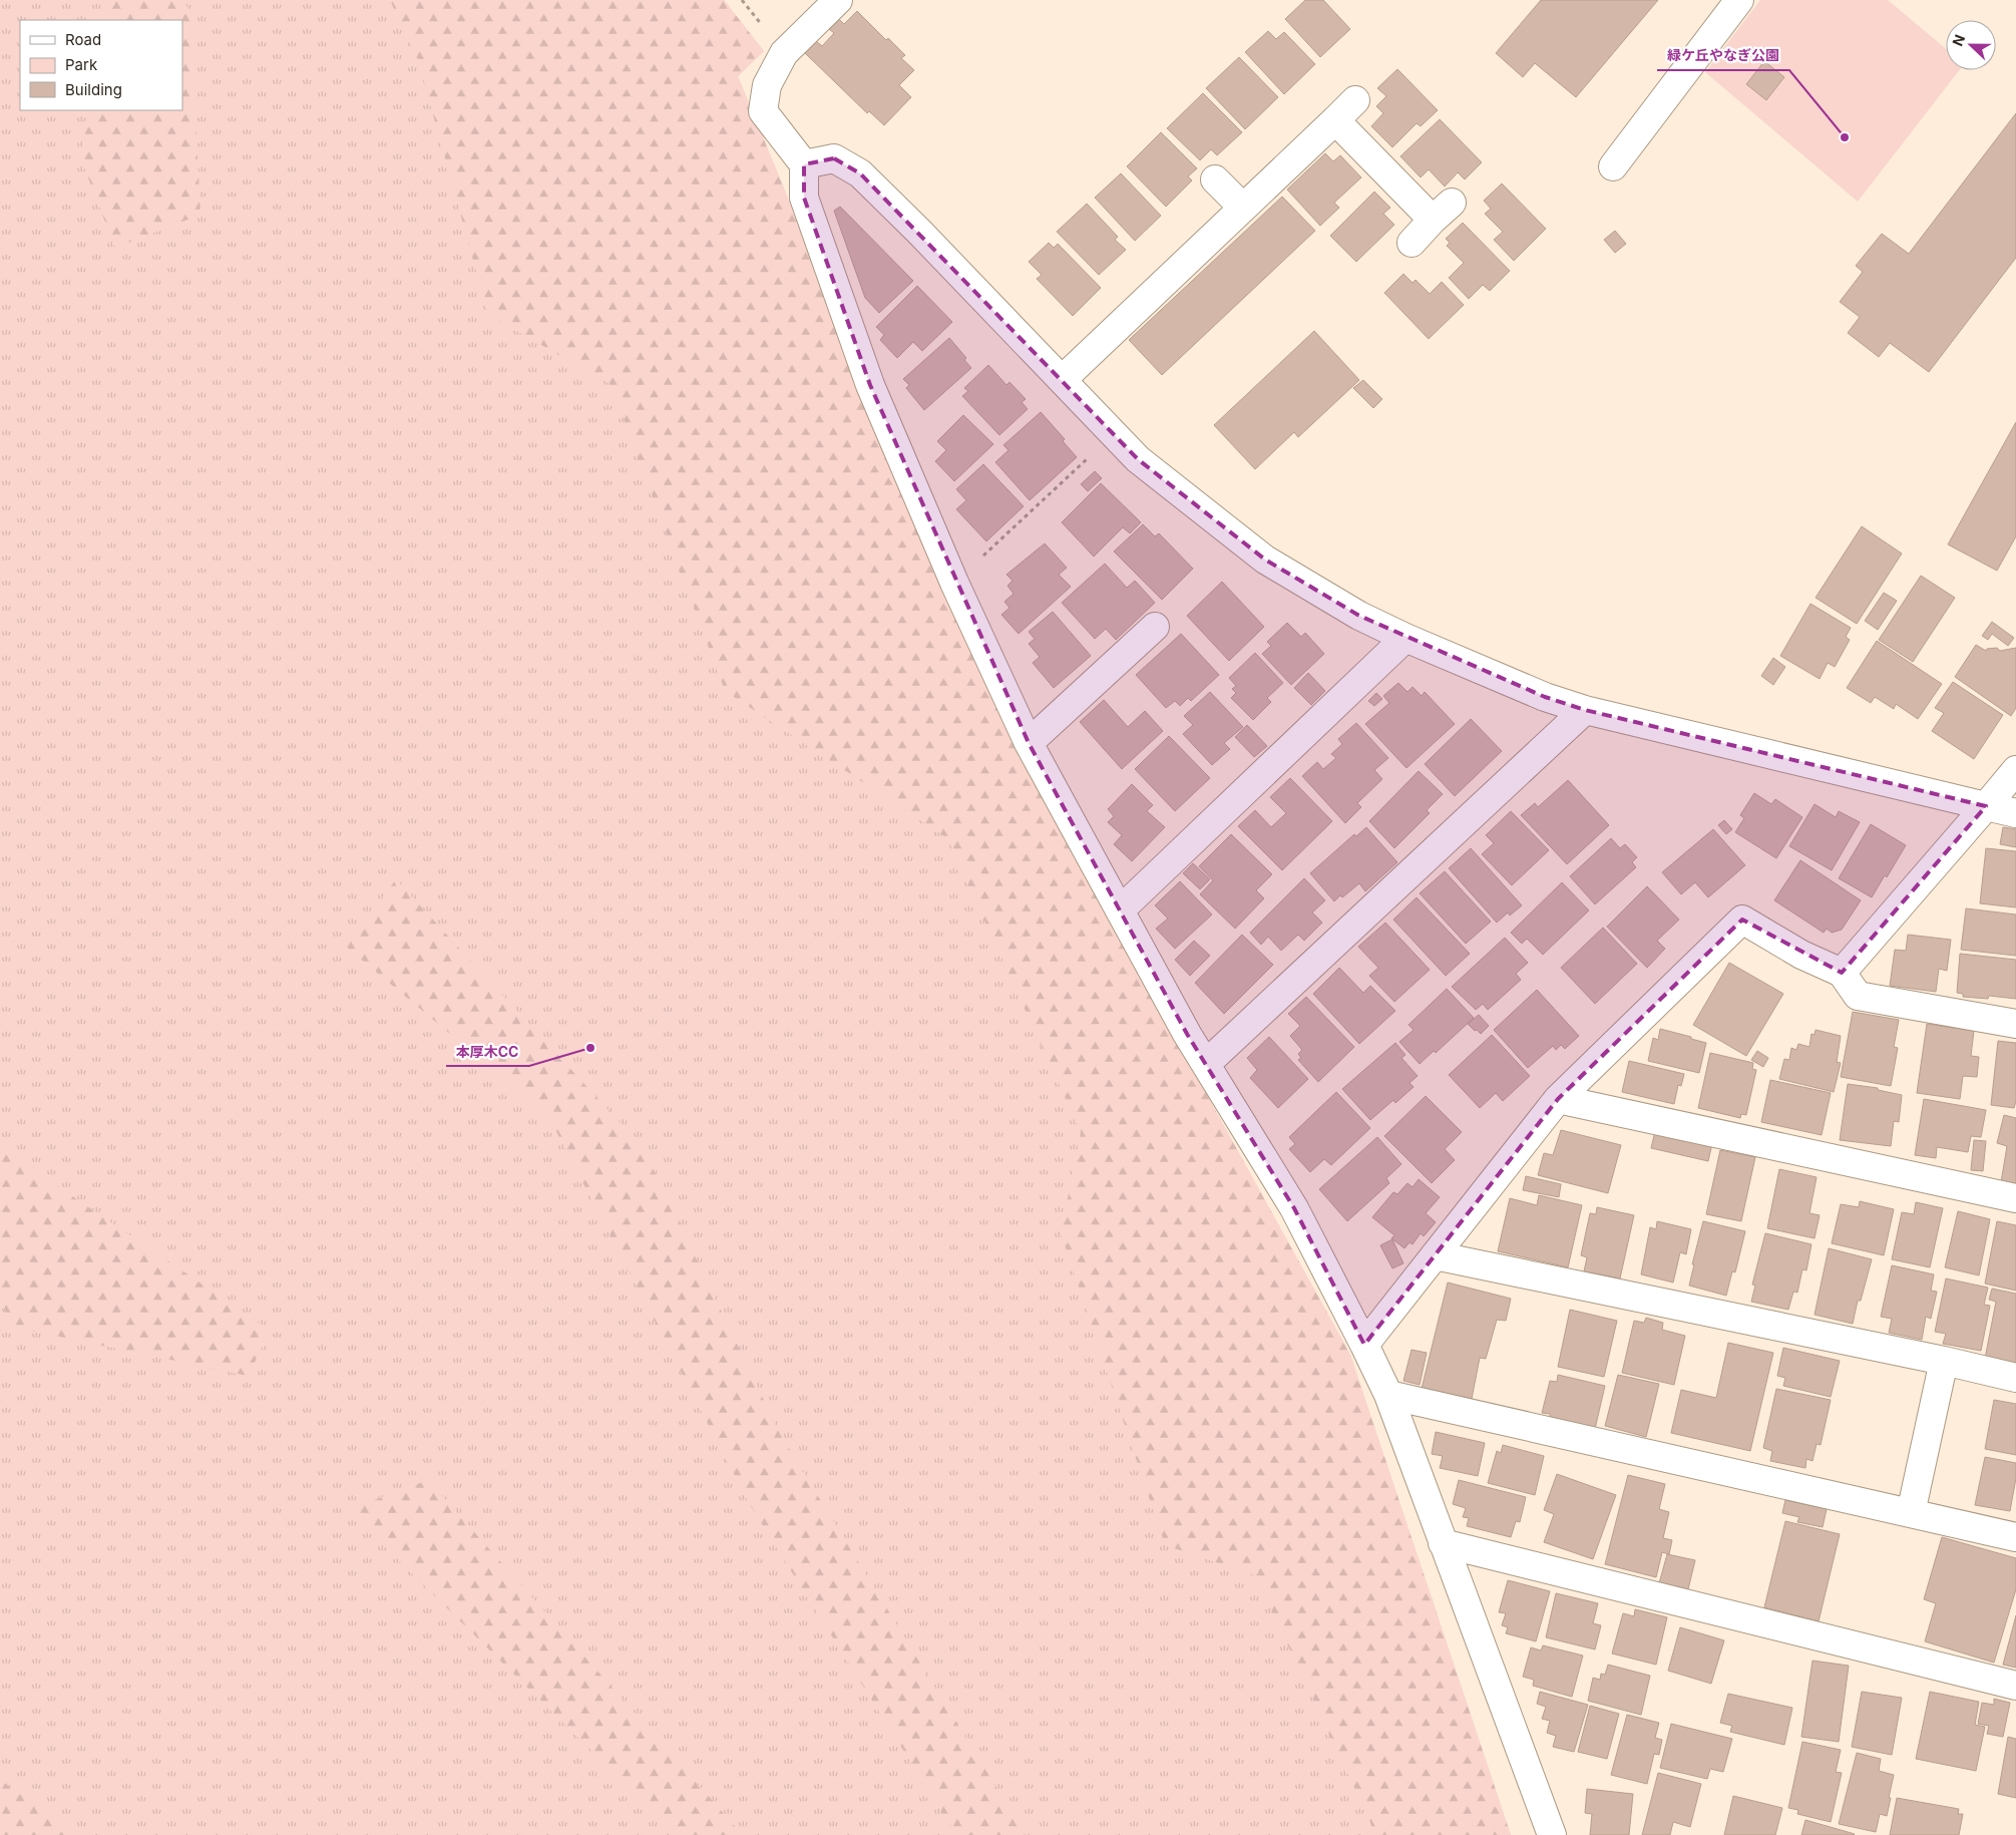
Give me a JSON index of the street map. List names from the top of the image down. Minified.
{"places":["緑ケ丘やなぎ公園","本厚木CC"],"legend":["Road","Park","Building"],"north":"left"}
